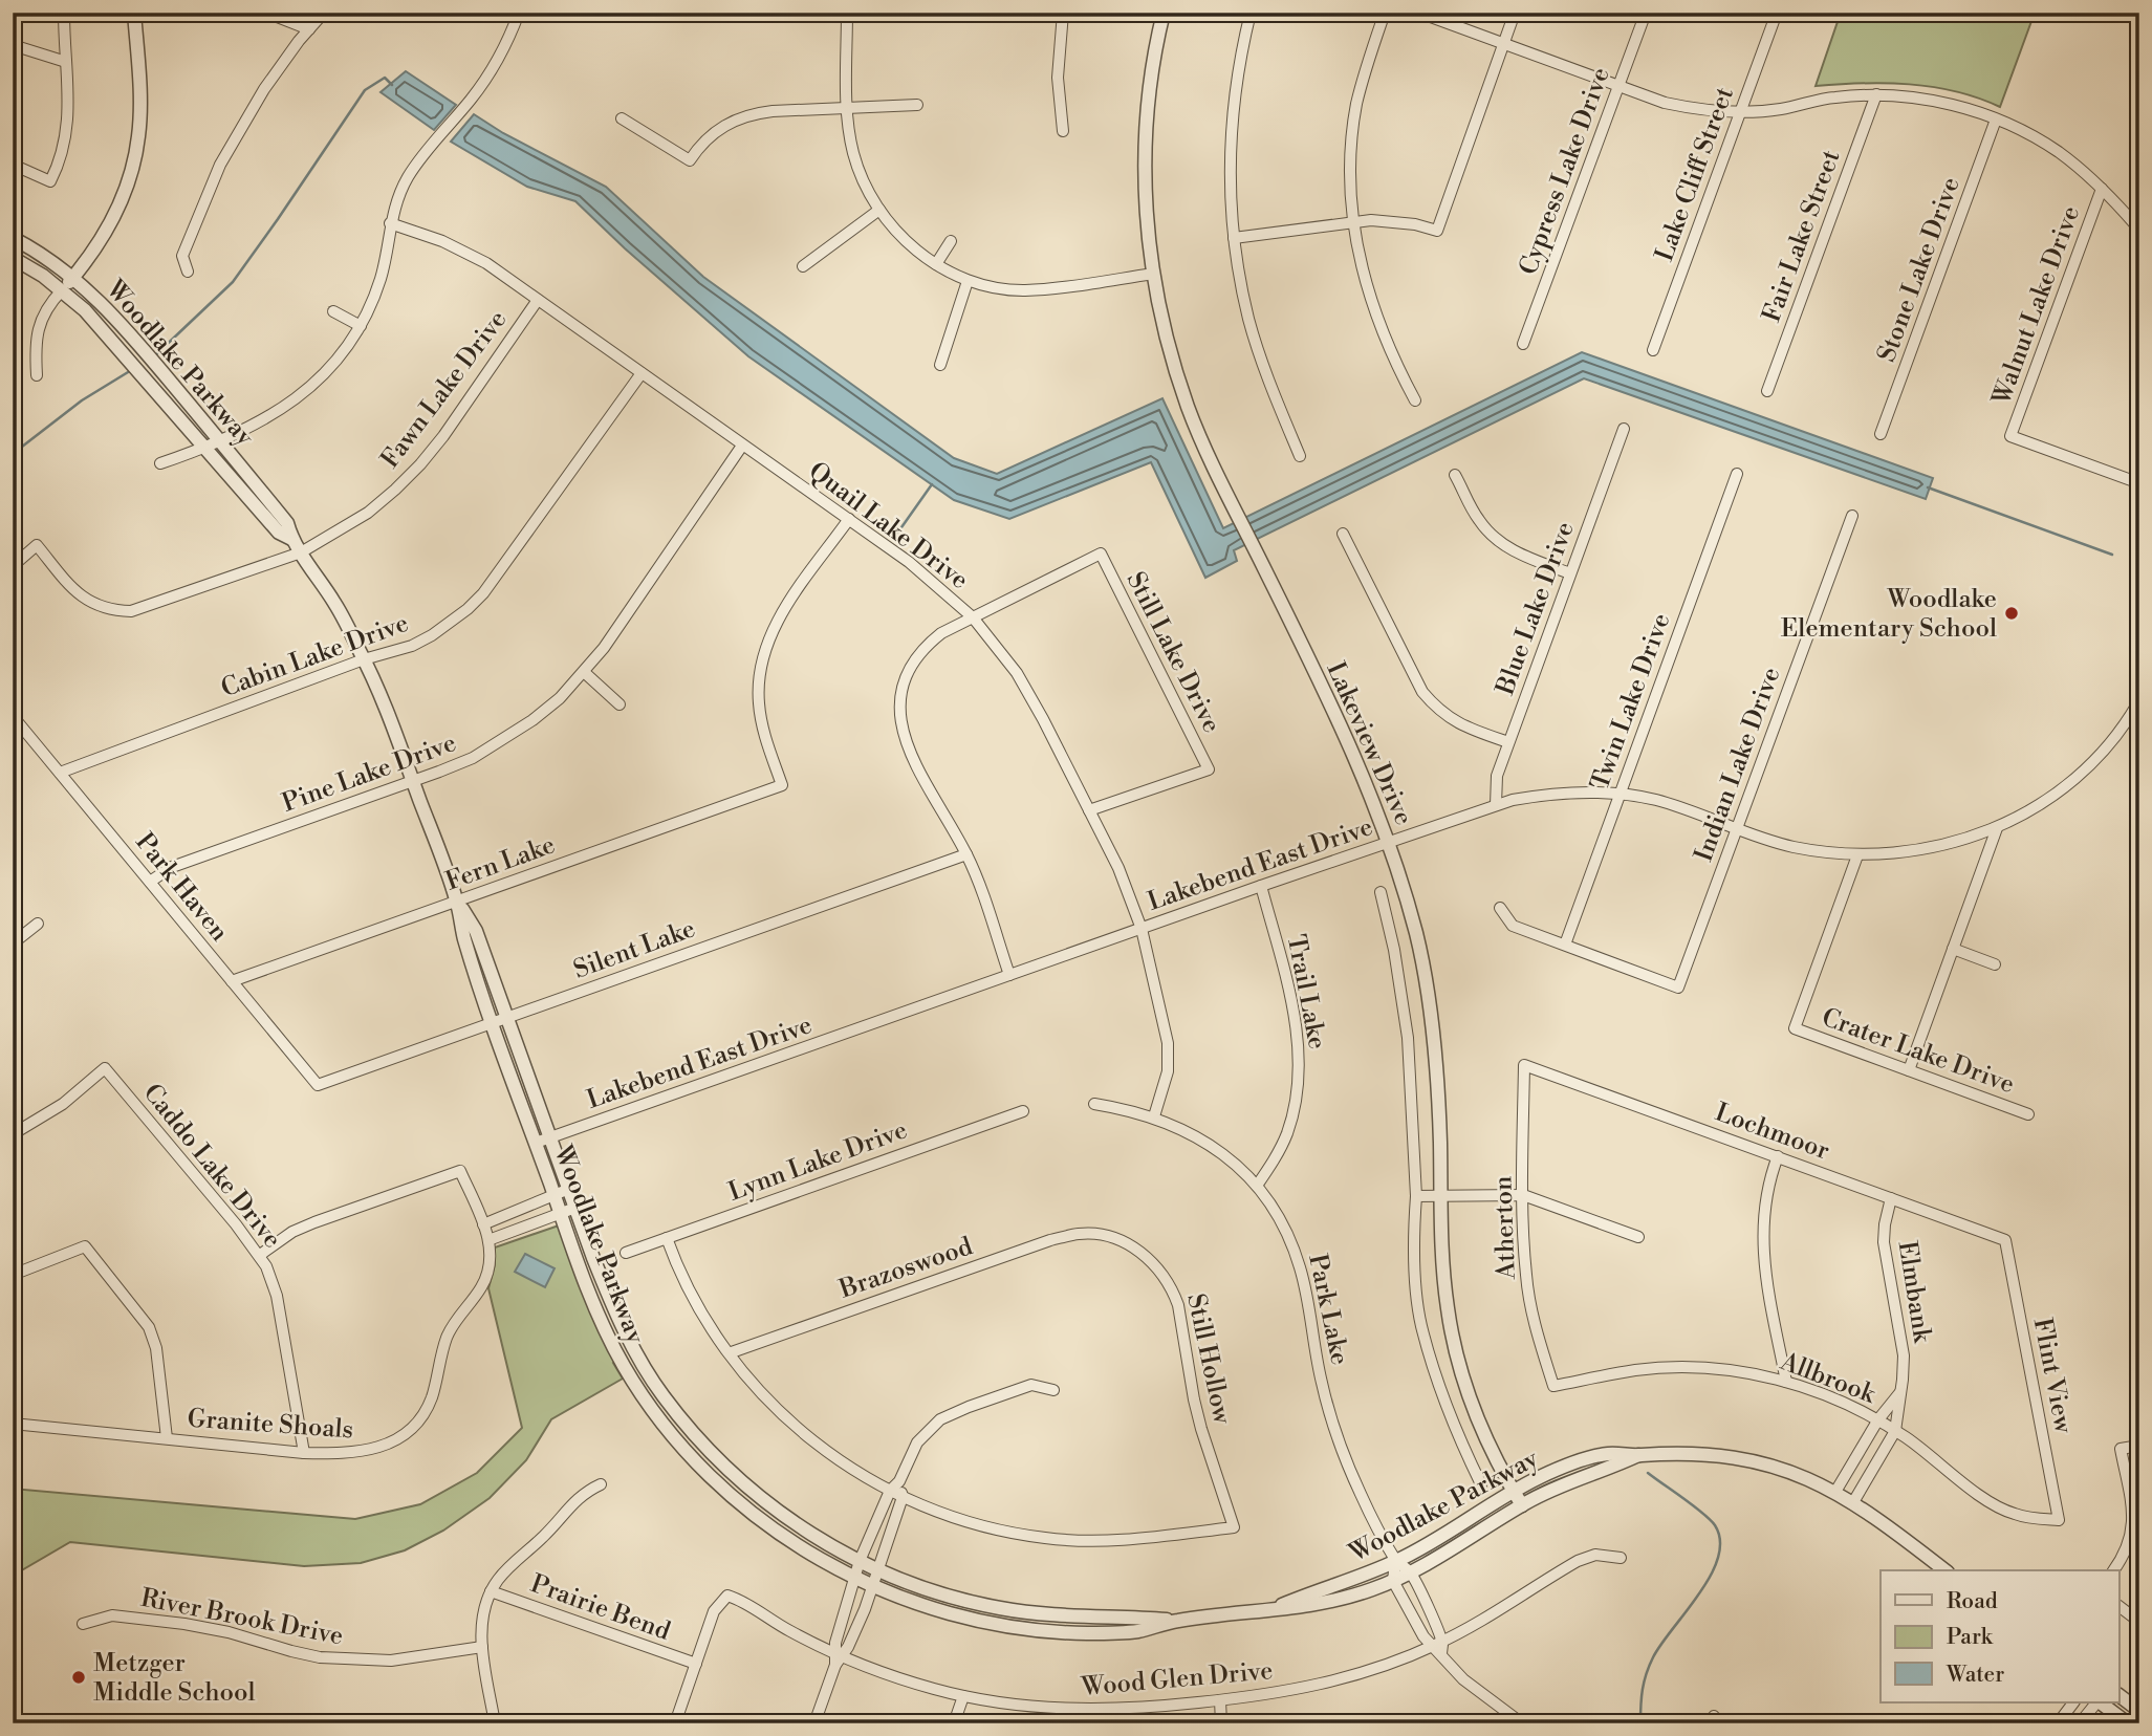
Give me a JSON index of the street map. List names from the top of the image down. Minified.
{"streets":{"street":["Cypress Lake Drive","Lake Cliff Street","Fair Lake Street","Stone Lake Drive","Walnut Lake Drive","Woodlake Parkway","Fawn Lake Drive","Quail Lake Drive","Blue Lake Drive","Still Lake Drive","Cabin Lake Drive","Twin Lake Drive","Lakeview Drive","Indian Lake Drive","Pine Lake Drive","Fern Lake","Lakebend East Drive","Park Haven","Silent Lake","Trail Lake","Crater Lake Drive","Lochmoor","Lynn Lake Drive","Caddo Lake Drive","Atherton","Brazoswood","Elmbank","Park Lake","Still Hollow","Flint View","Allbrook","Granite Shoals","Prairie Bend","River Brook Drive","Wood Glen Drive"]},"crossings":[["Woodlake Parkway","Fawn Lake Drive"],["Woodlake Parkway","Cabin Lake Drive"],["Woodlake Parkway","Lakeview Drive"],["Woodlake Parkway","Pine Lake Drive"],["Woodlake Parkway","Fern Lake"],["Woodlake Parkway","Lakebend East Drive"],["Woodlake Parkway","Silent Lake"],["Woodlake Parkway","Elmbank"],["Woodlake Parkway","Park Lake"],["Fawn Lake Drive","Quail Lake Drive"],["Quail Lake Drive","Still Lake Drive"],["Quail Lake Drive","Cabin Lake Drive"],["Quail Lake Drive","Pine Lake Drive"],["Quail Lake Drive","Fern Lake"],["Quail Lake Drive","Lakebend East Drive"],["Quail Lake Drive","Park Lake"],["Blue Lake Drive","Lakebend East Drive"],["Cabin Lake Drive","Park Haven"],["Twin Lake Drive","Indian Lake Drive"],["Twin Lake Drive","Lakebend East Drive"],["Lakeview Drive","Lakebend East Drive"],["Indian Lake Drive","Lakebend East Drive"],["Pine Lake Drive","Park Haven"],["Fern Lake","Park Haven"],["Lakebend East Drive","Trail Lake"],["Lakebend East Drive","Crater Lake Drive"],["Park Haven","Silent Lake"],["Trail Lake","Park Lake"],["Lochmoor","Atherton"],["Lochmoor","Elmbank"],["Lochmoor","Flint View"],["Caddo Lake Drive","Granite Shoals"],["Atherton","Allbrook"],["Brazoswood","Still Hollow"],["Elmbank","Allbrook"],["Flint View","Allbrook"],["Prairie Bend","Wood Glen Drive"]],"places":["Woodlake Elementary School","Metzger Middle School"],"legend":["Road","Park","Water"]}
